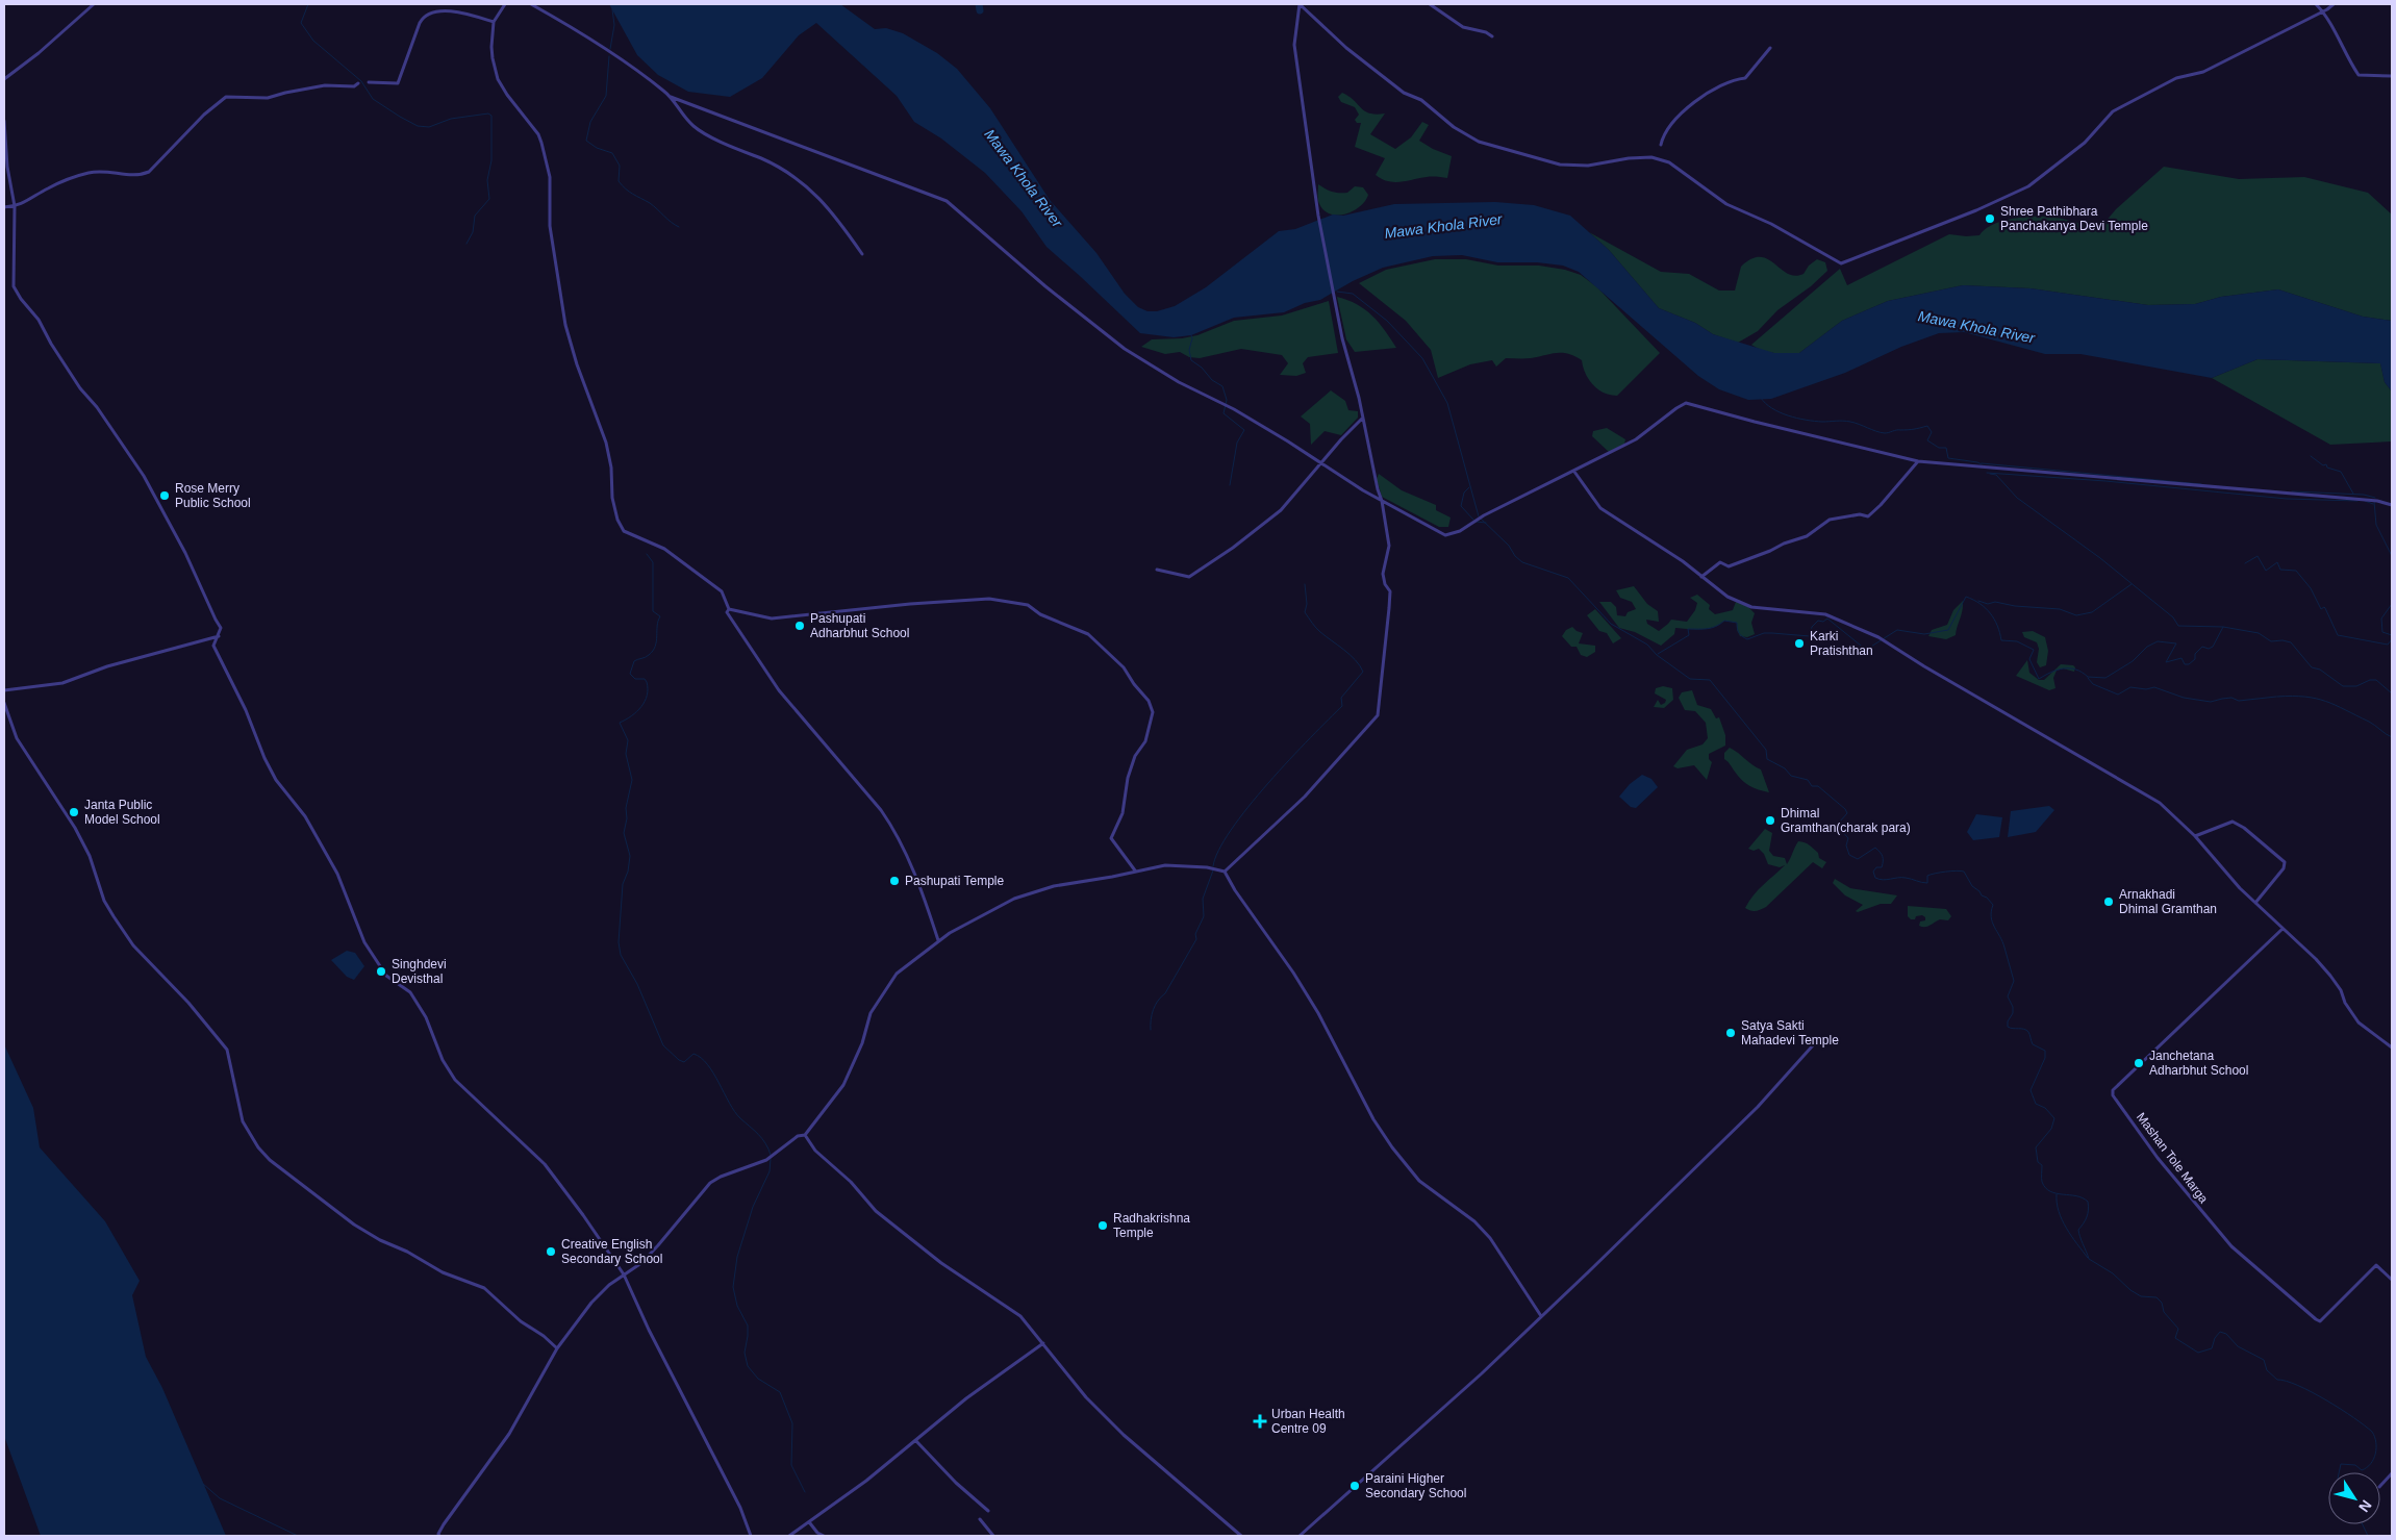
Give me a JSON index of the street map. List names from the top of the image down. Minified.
{"streets":{"street":["Mashan Tole Marga"]},"water":["Mawa Khola River"],"places":{"other":["Shree Pathibhara Panchakanya Devi Temple","Rose Merry Public School","Pashupati Adharbhut School","Karki Pratishthan","Janta Public Model School","Dhimal Gramthan(charak para)","Pashupati Temple","Arnakhadi Dhimal Gramthan","Singhdevi Devisthal","Satya Sakti Mahadevi Temple","Janchetana Adharbhut School","Radhakrishna Temple","Creative English Secondary School","Paraini Higher Secondary School"],"health":["Urban Health Centre 09"]},"north":"bottom right"}
